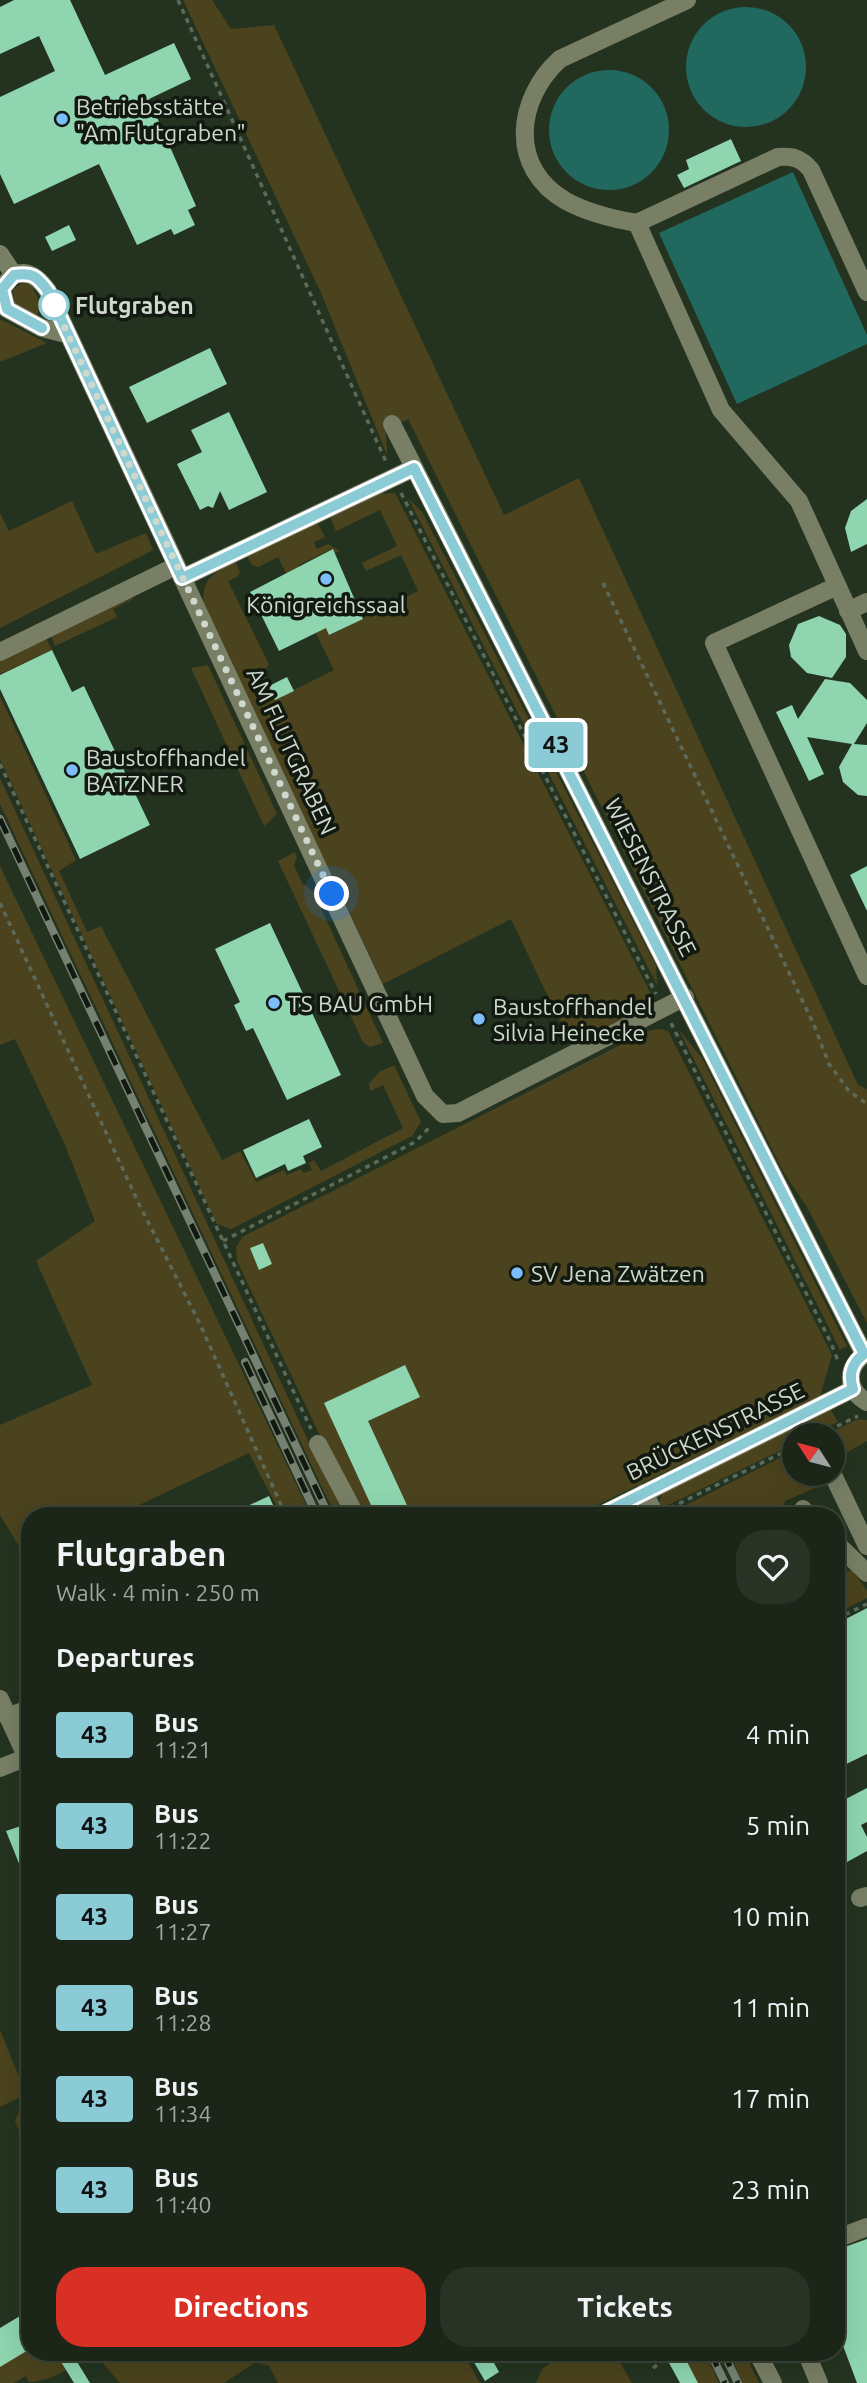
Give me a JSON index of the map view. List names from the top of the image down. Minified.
{"streets":{"street":["AM FLUTGRABEN","WIESENSTRASSE","BRÜCKENSTRASSE"]},"places":["Betriebsstätte \"Am Flutgraben\"","Flutgraben","Königreichssaal","Baustoffhandel BATZNER","TS BAU GmbH","Baustoffhandel Silvia Heinecke","SV Jena Zwätzen"],"lines":["bus line 43"],"north":"top left","page":{"on_map":"43","heading":[["Flutgraben","Walk · 4 min · 250 m"],"Departures"],"list":[{"mark":"43","name":"Bus","note":"11:21","value":"4 min"},{"mark":"43","name":"Bus","note":"11:22","value":"5 min"},{"mark":"43","name":"Bus","note":"11:27","value":"10 min"},{"mark":"43","name":"Bus","note":"11:28","value":"11 min"},{"mark":"43","name":"Bus","note":"11:34","value":"17 min"},{"mark":"43","name":"Bus","note":"11:40","value":"23 min"}],"buttons":["Directions","Tickets"]}}
